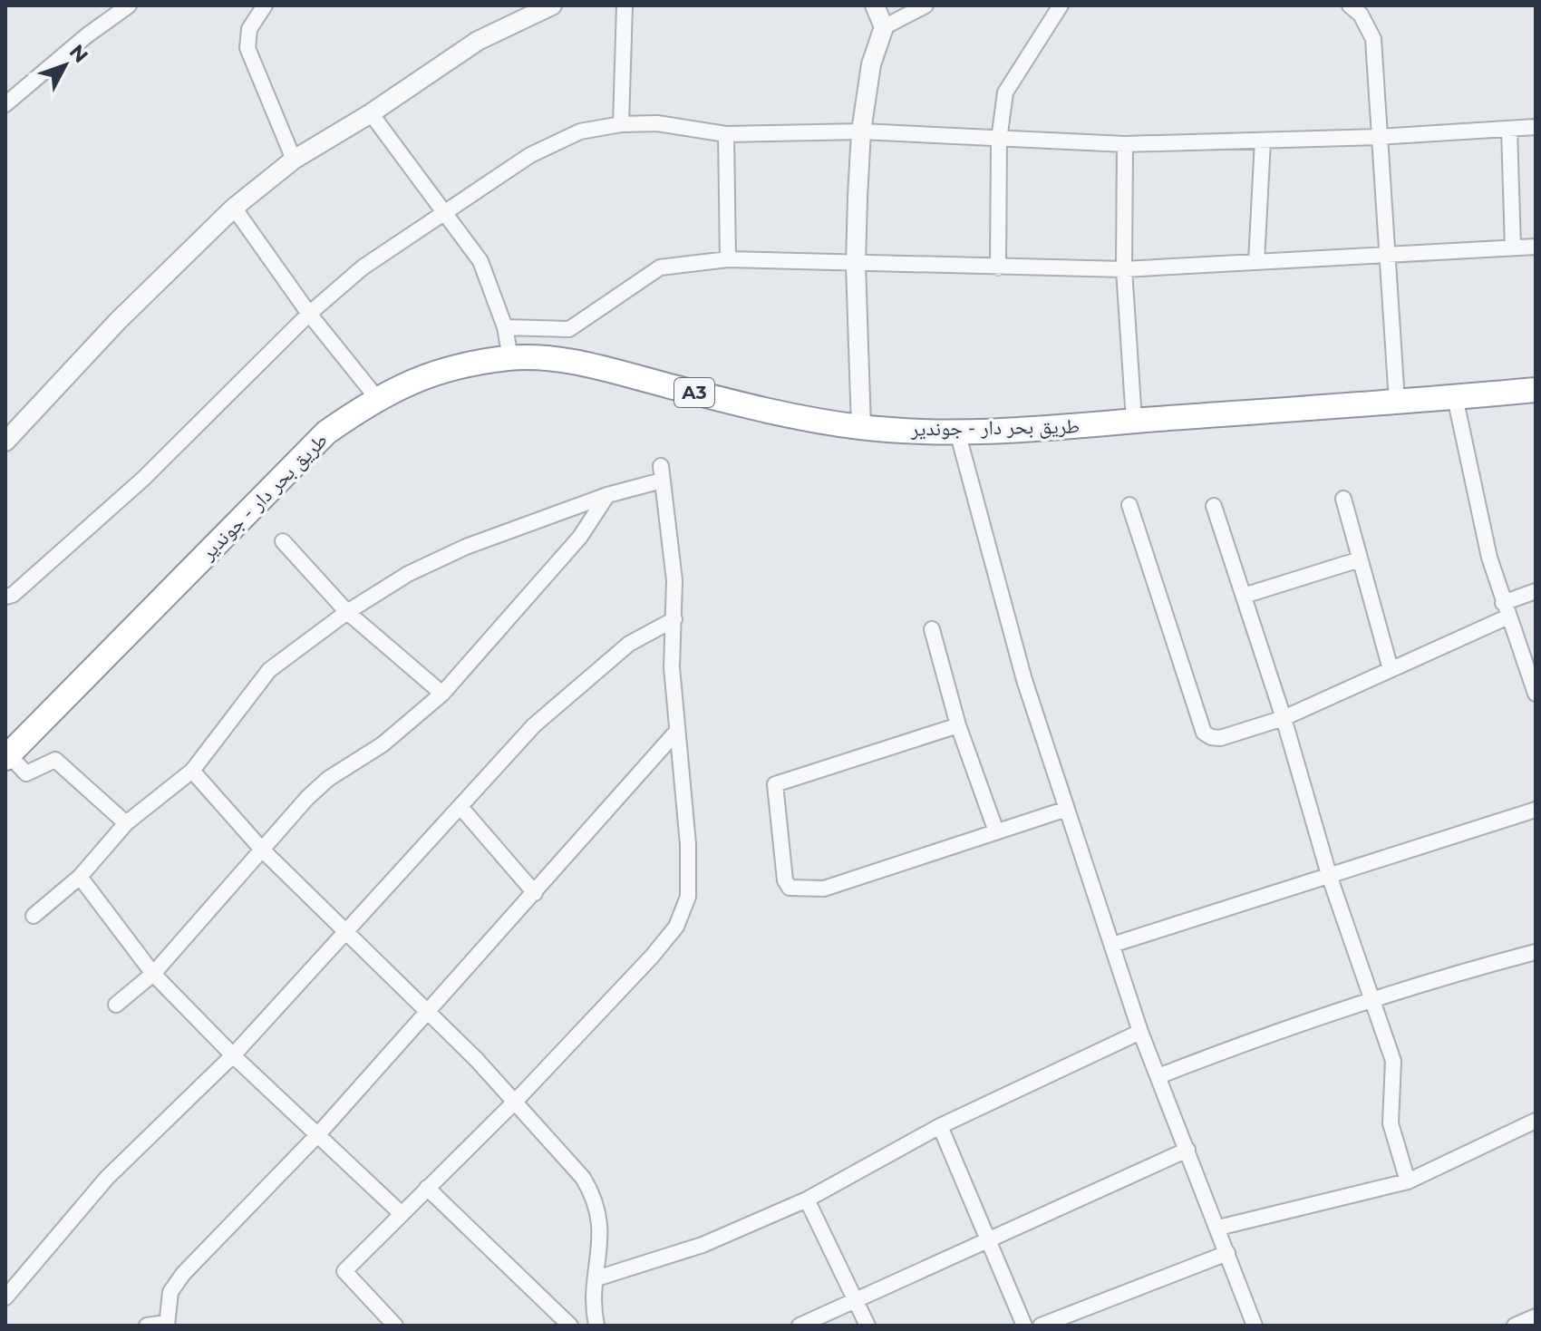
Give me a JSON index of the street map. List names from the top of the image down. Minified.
{"streets":{"highway":["A3","طريق بحر دار - جوندير"]},"north":"top right"}
